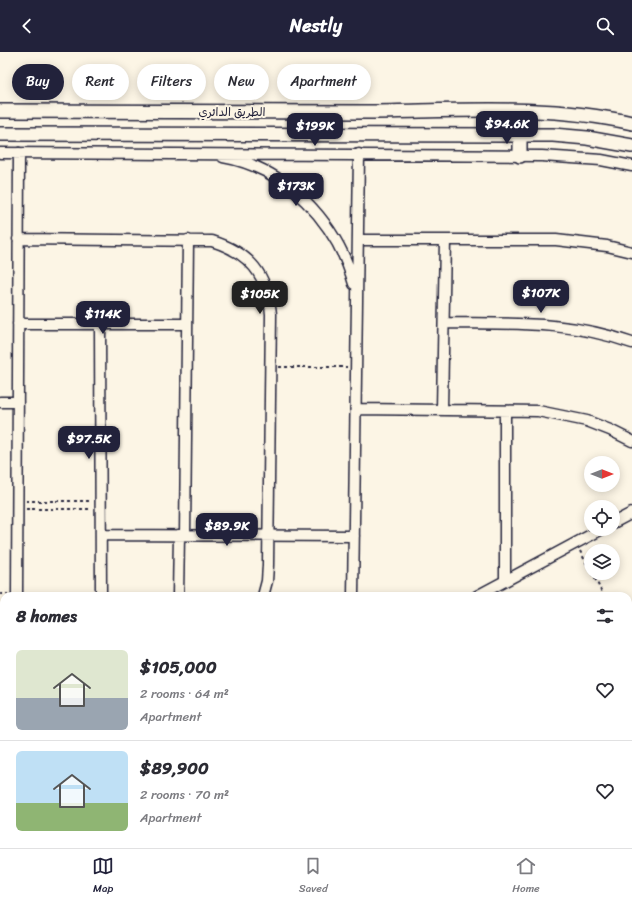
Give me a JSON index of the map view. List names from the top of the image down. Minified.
{"streets":{"main road":["الطريق الدائري"]},"north":"right","page":{"header":"Nestly","chip":["Buy","Rent","Filters","New","Apartment"],"price":["$94.6K","$199K","$173K","$107K","$105K","$114K","$97.5K","$89.9K"],"heading":"8 homes","list":[{"name":"$105,000","note":"2 rooms · 64 m² · Apartment"},{"name":"$89,900","note":"2 rooms · 70 m² · Apartment"}],"tabs":["Map","Saved","Home"]}}
